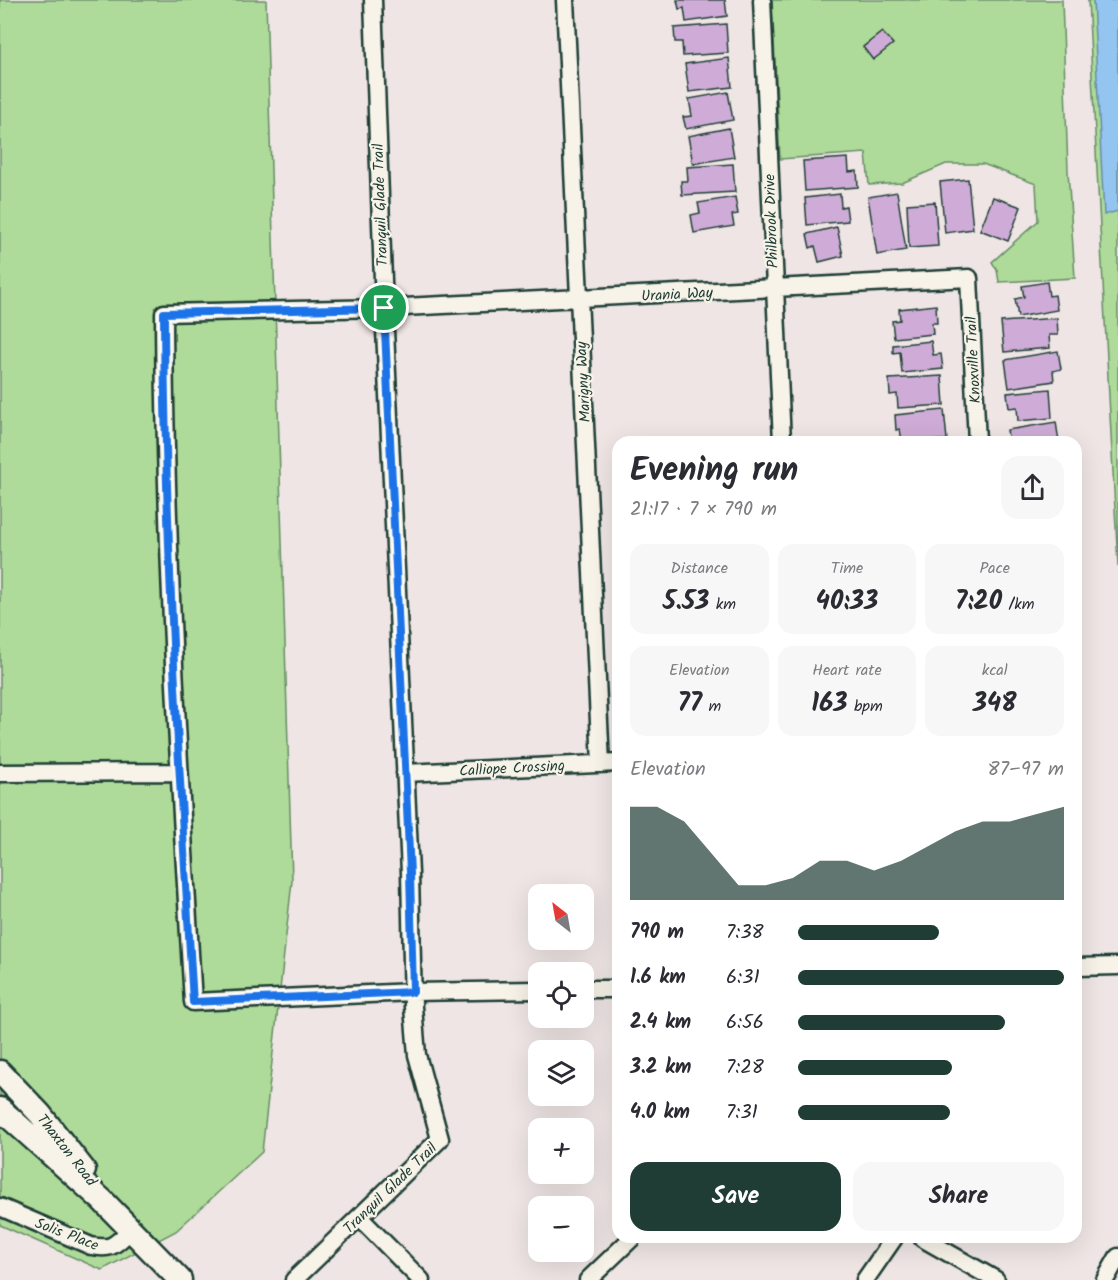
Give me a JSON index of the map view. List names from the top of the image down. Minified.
{"streets":{"main road":["Thaxton Road"],"street":["Tranquil Glade Trail","Philbrook Drive","Urania Way","Knoxville Trail","Marigny Way","Calliope Crossing","Solis Place"]},"crossings":[["Tranquil Glade Trail","Urania Way"],["Tranquil Glade Trail","Calliope Crossing"],["Philbrook Drive","Urania Way"],["Urania Way","Knoxville Trail"],["Urania Way","Marigny Way"],["Marigny Way","Calliope Crossing"],["Thaxton Road","Solis Place"]],"north":"top left","page":{"heading":["Evening run","21:17 · 7 × 790 m"],"stats":[["Distance","5.53 km"],["Time","40:33"],["Pace","7:20 /km"],["Elevation","77 m"],["Heart rate","163 bpm"],["kcal","348"]],"chart":["Elevation","87–97 m"],"map_buttons":["+","−"],"list":[{"name":"790 m","note":"7:38"},{"name":"1.6 km","note":"6:31"},{"name":"2.4 km","note":"6:56"},{"name":"3.2 km","note":"7:28"},{"name":"4.0 km","note":"7:31"}],"buttons":["Save","Share"]}}
